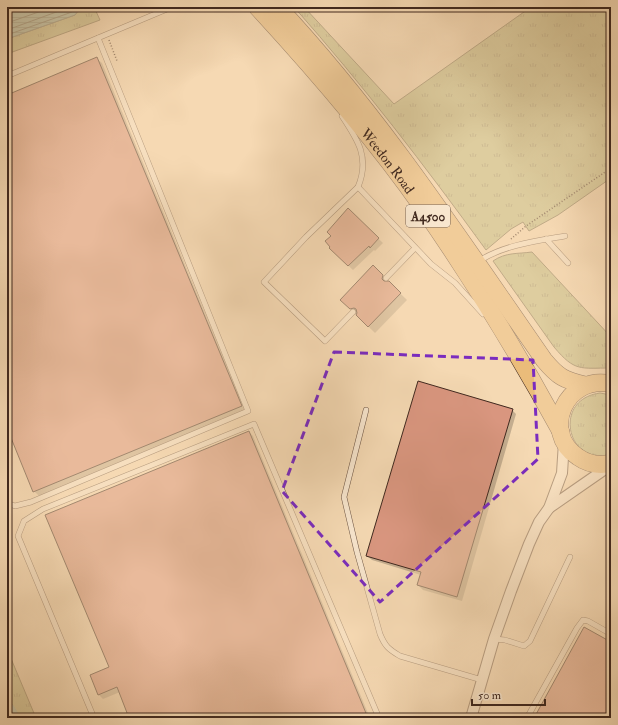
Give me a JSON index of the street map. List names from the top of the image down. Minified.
{"streets":{"highway":["Weedon Road","A4500"]},"crossings":[["Weedon Road","A4500"]],"scale_bar":"50 m"}
